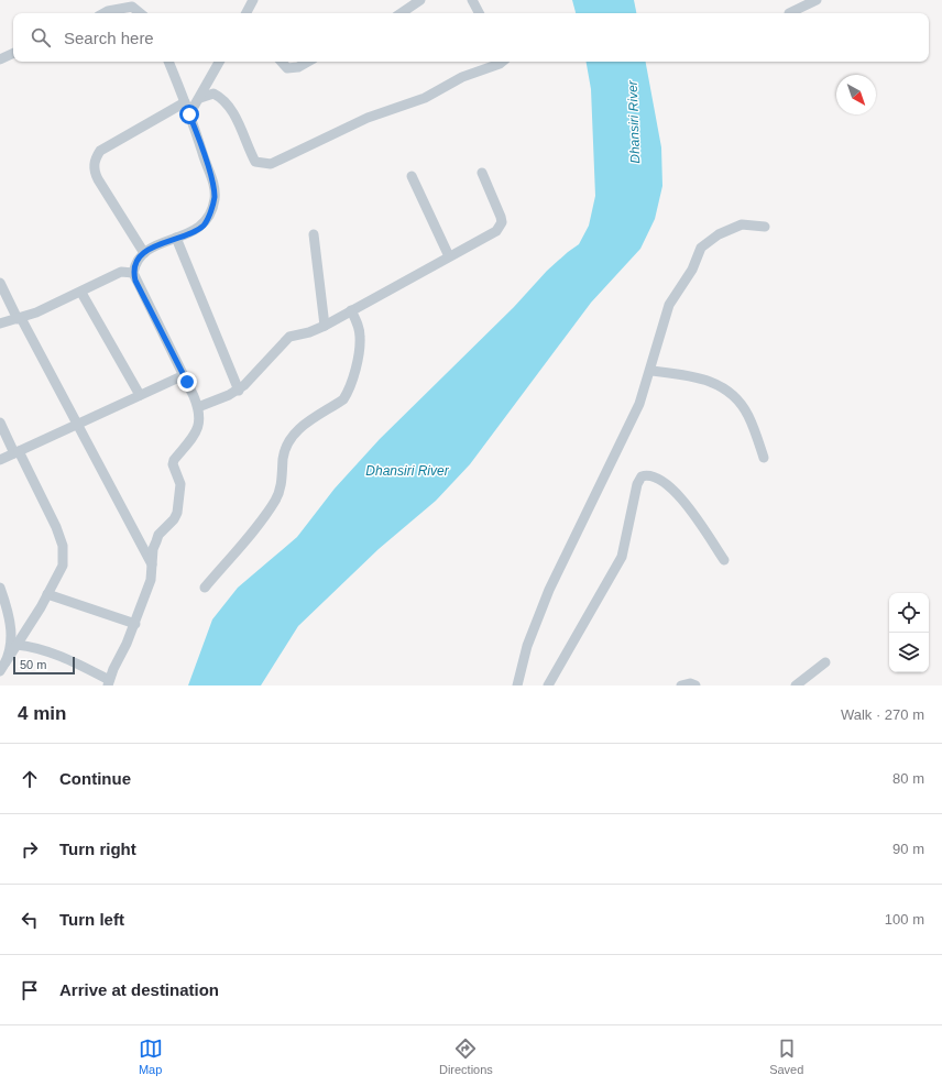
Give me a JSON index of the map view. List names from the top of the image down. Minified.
{"water":["Dhansiri River"],"scale_bar":"50 m","north":"bottom right","page":{"search":"Search here","scale":"50 m","heading":["4 min","Walk · 270 m"],"list":[["Continue","80 m"],["Turn right","90 m"],["Turn left","100 m"],"Arrive at destination"],"nav":["Map","Directions","Saved"]}}
